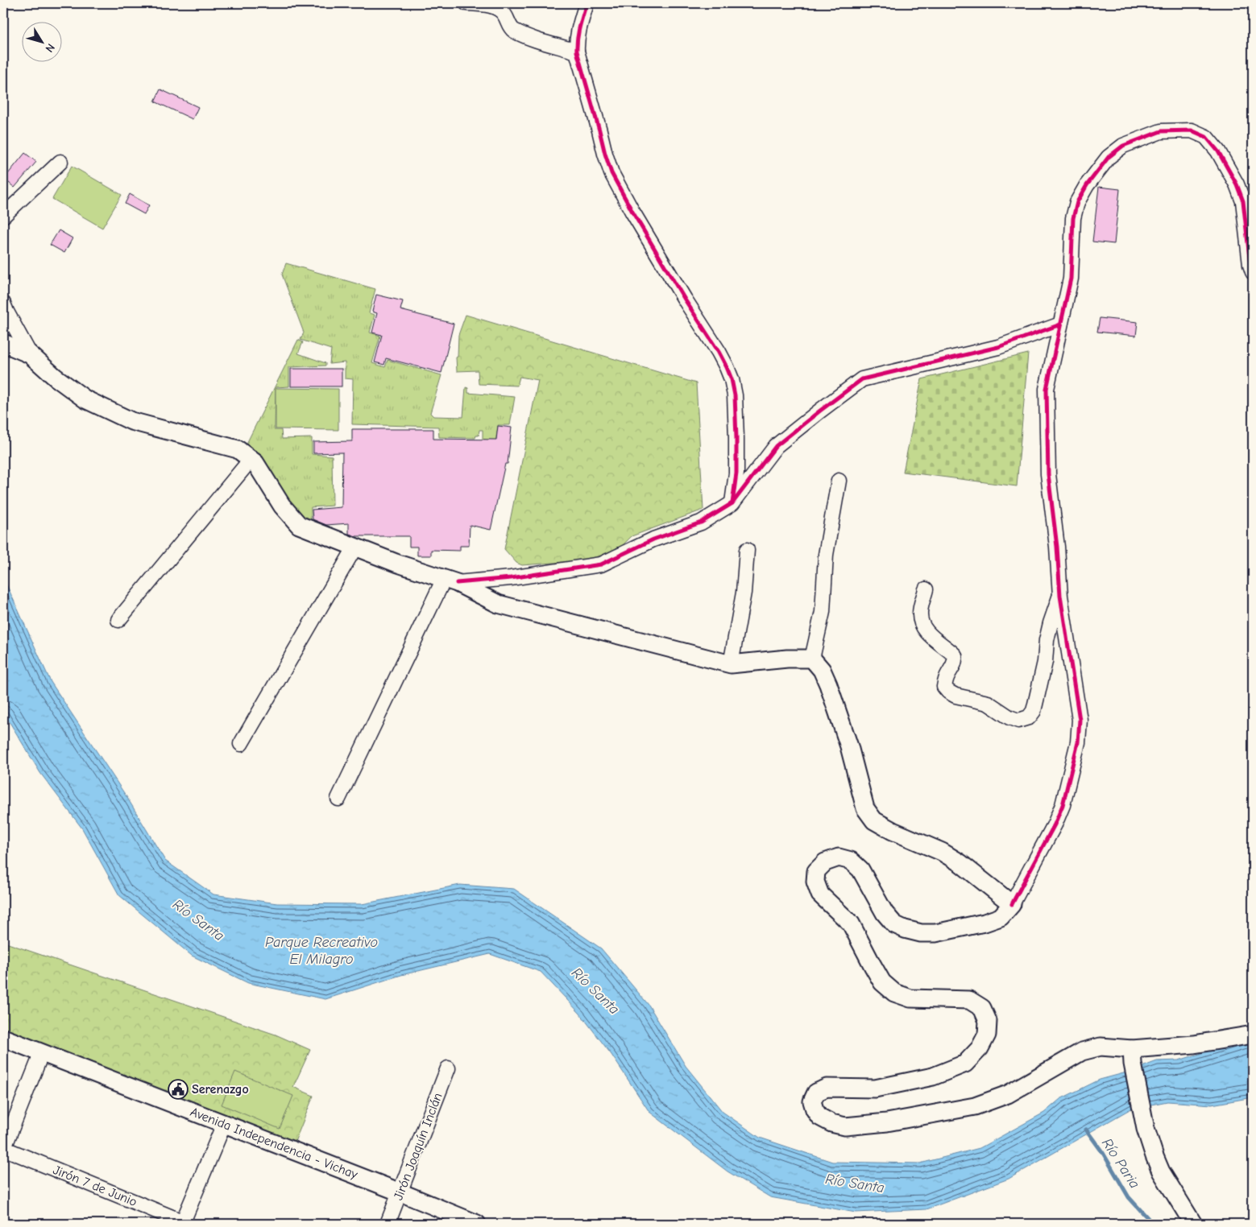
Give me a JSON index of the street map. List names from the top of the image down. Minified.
{"streets":{"main road":["Avenida Independencia - Vichay"],"street":["Jirón Joaquín Inclán","Jirón 7 de Junio"]},"crossings":[["Avenida Independencia - Vichay","Jirón Joaquín Inclán"]],"water":["Río Santa","Parque Recreativo El Milagro","Río Paria"],"places":{"public building":["Serenazgo"]},"north":"bottom right"}
